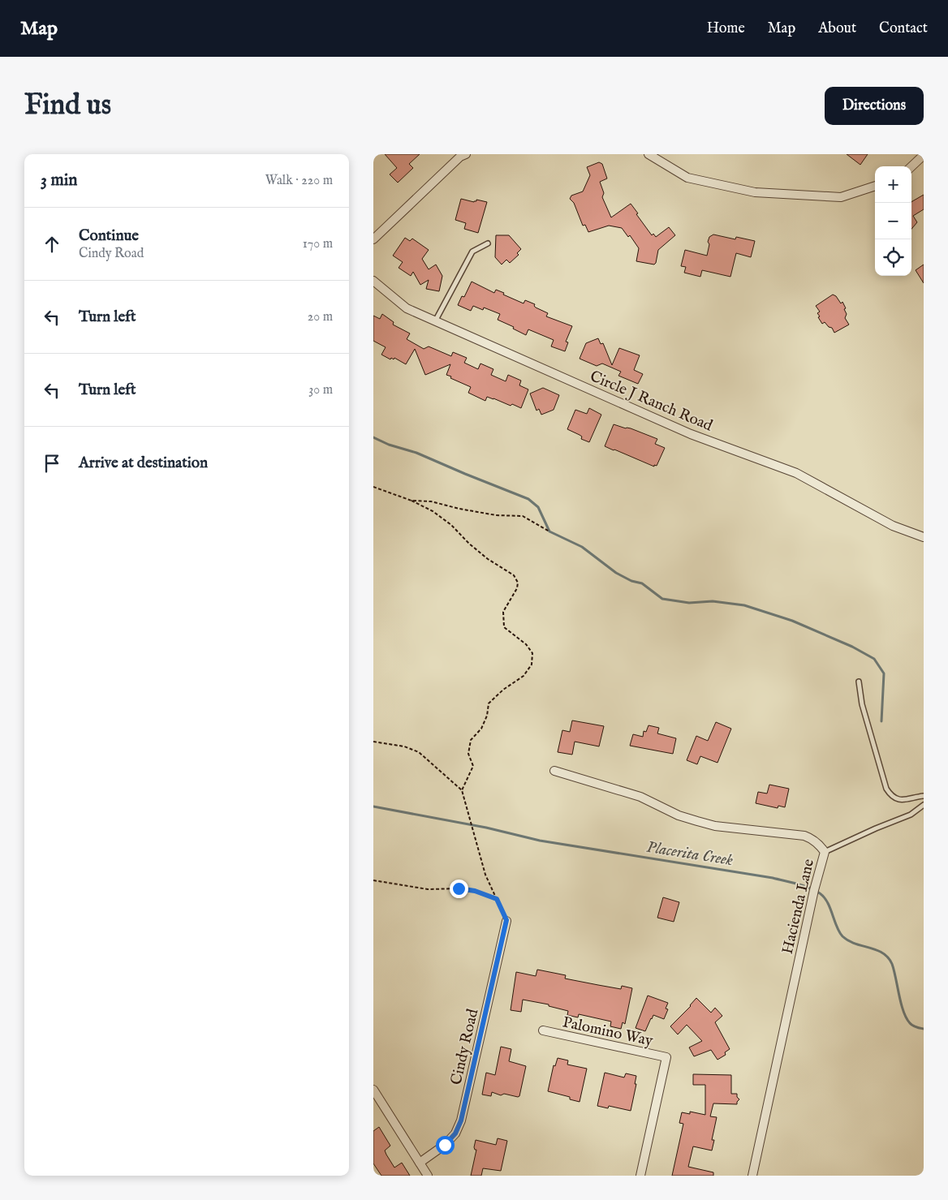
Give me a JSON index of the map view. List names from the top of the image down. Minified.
{"streets":{"street":["Circle J Ranch Road","Hacienda Lane","Palomino Way","Cindy Road"]},"water":["Placerita Creek"],"page":{"header":"Map","nav":["Home","Map","About","Contact"],"buttons":"Directions","title":"Find us","heading":["3 min","Walk · 220 m"],"map_buttons":["+","−"],"list":[["Continue","Cindy Road","170 m"],["Turn left","20 m"],["Turn left","30 m"],"Arrive at destination"]}}
